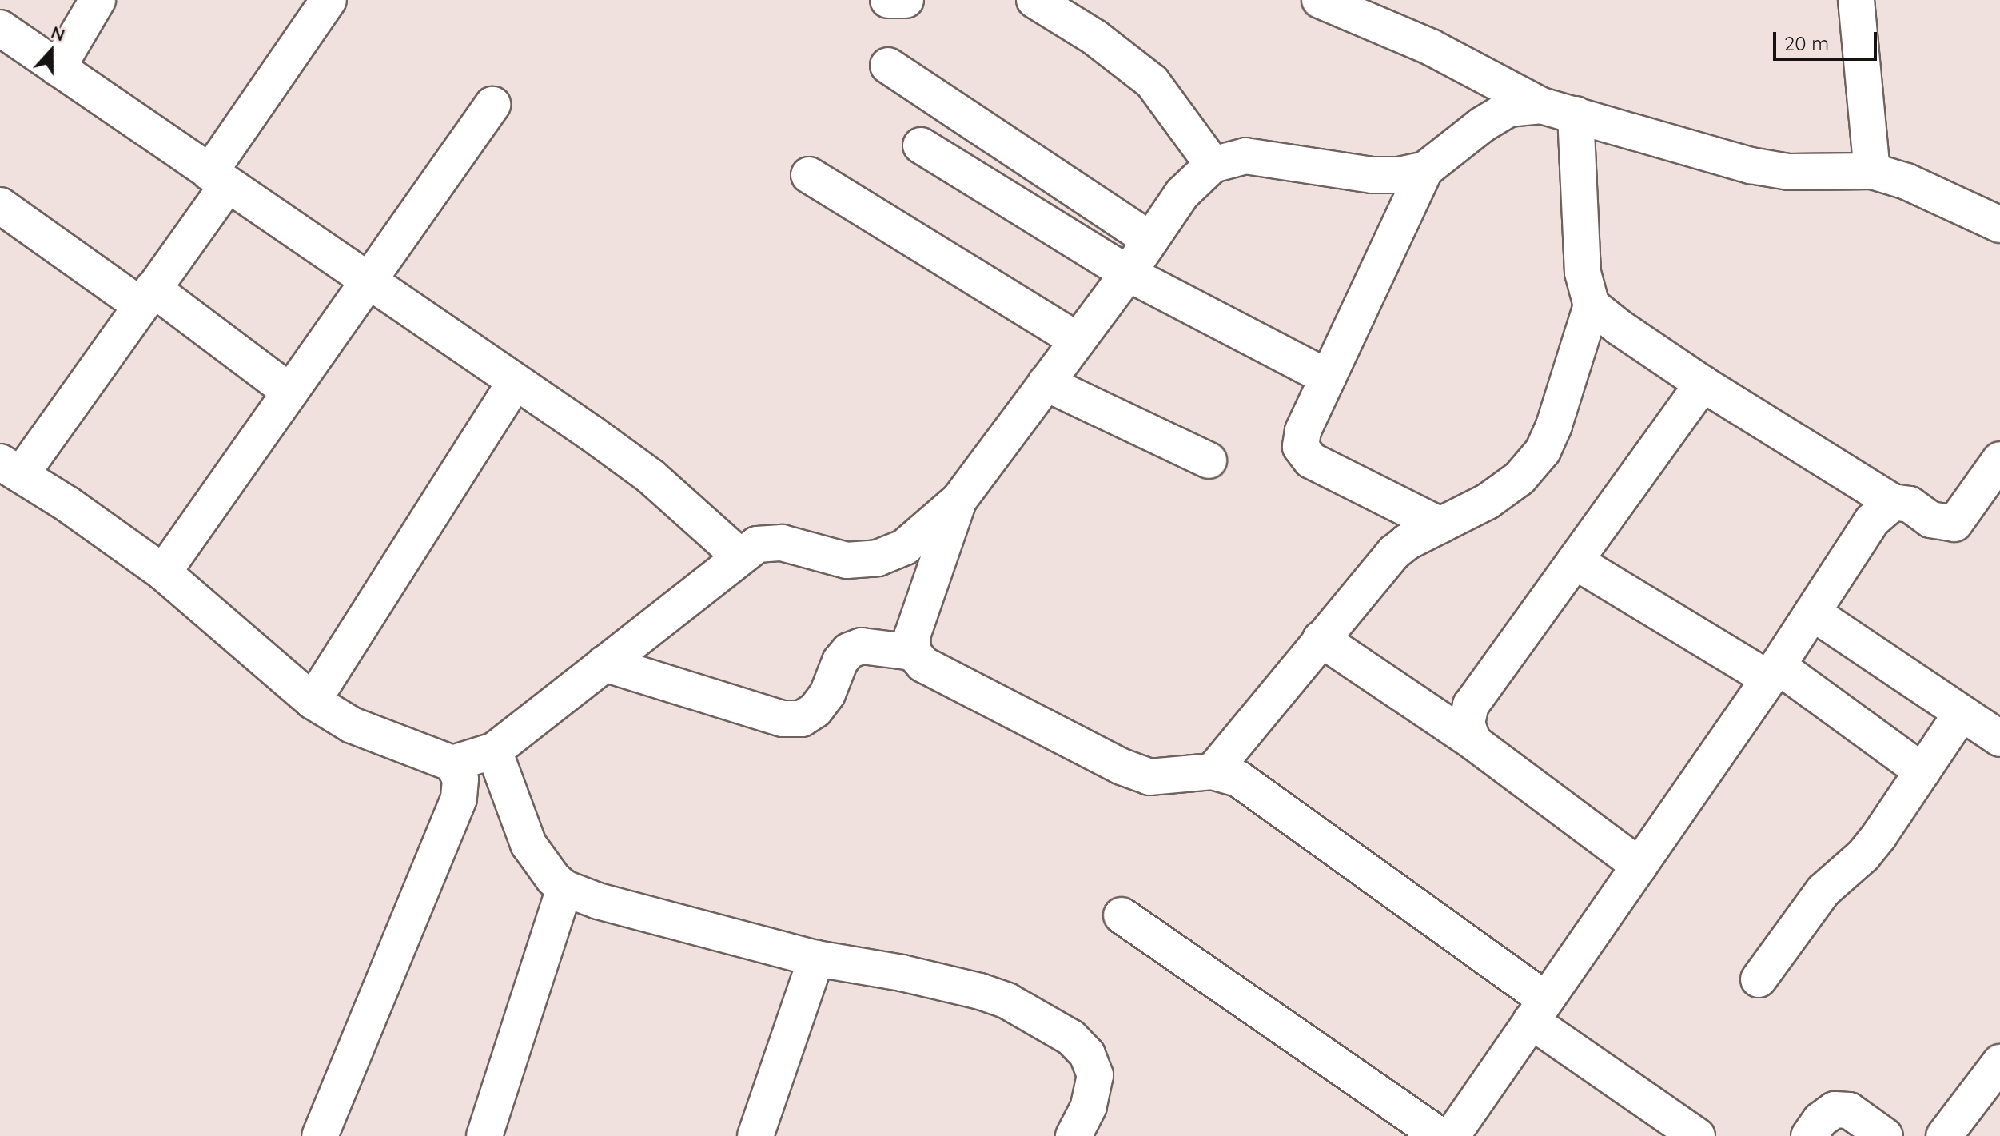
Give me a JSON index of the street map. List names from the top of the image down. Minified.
{"scale_bar":"20 m","north":"top"}
